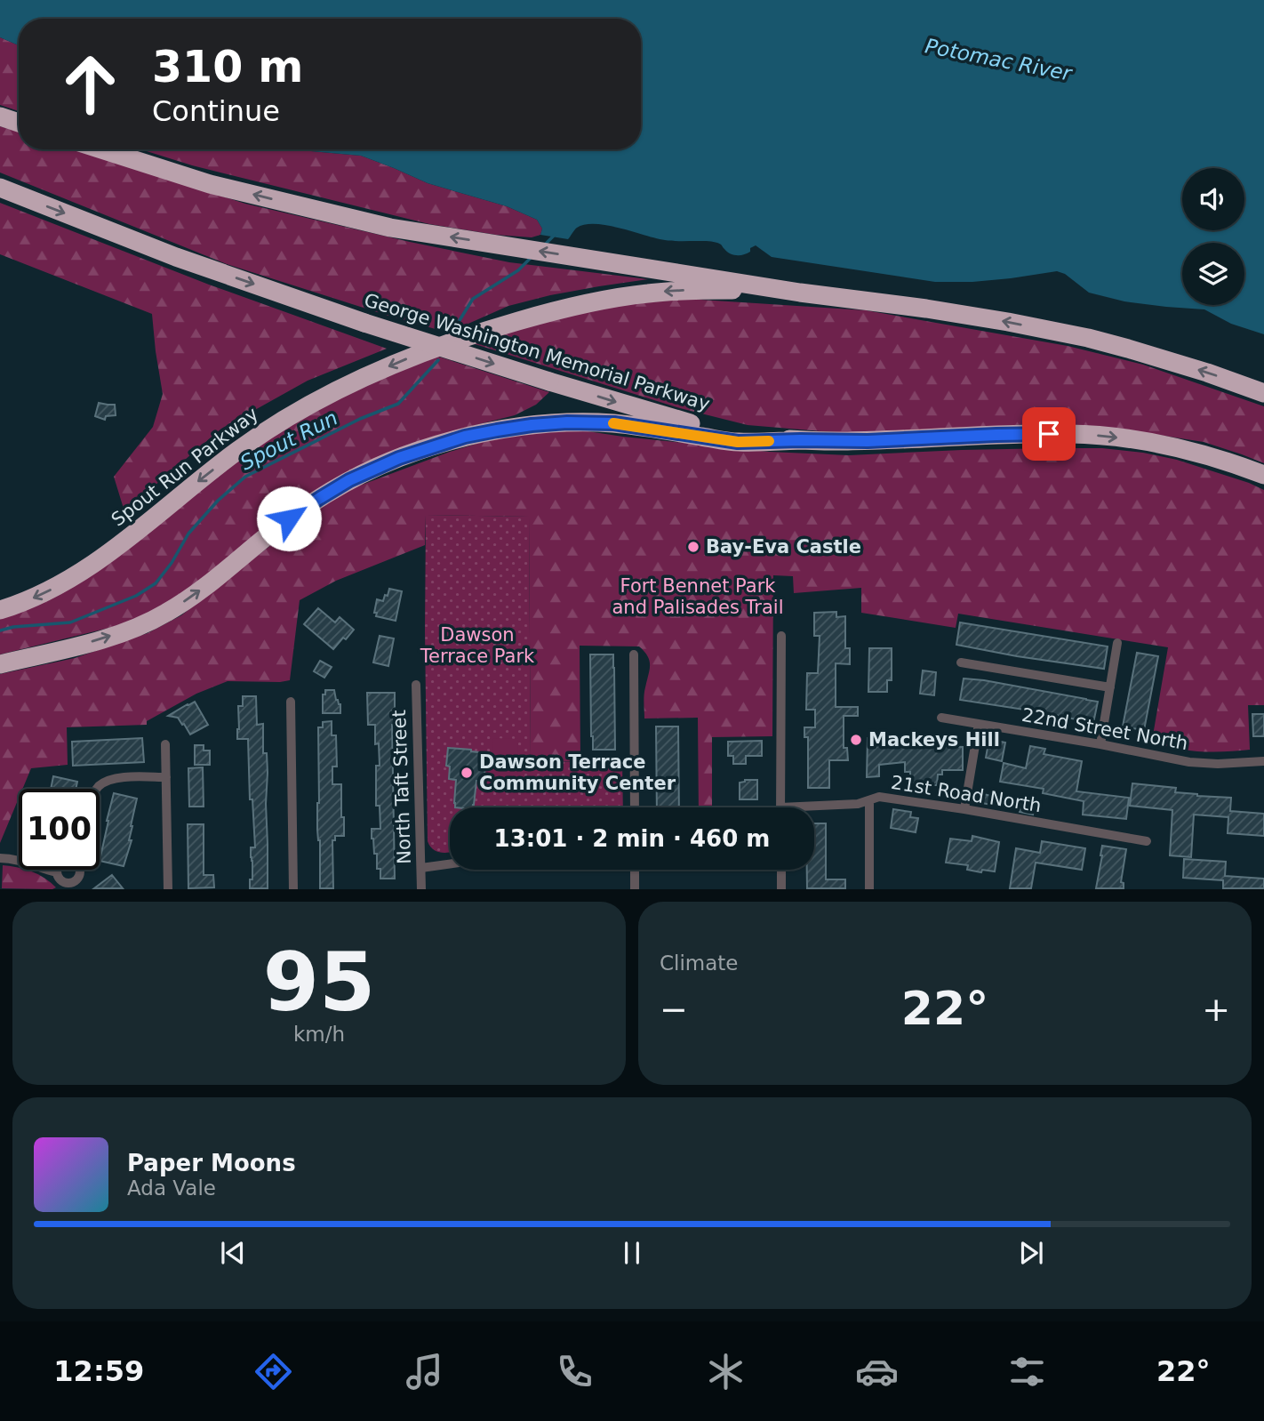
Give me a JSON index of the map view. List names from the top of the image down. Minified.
{"streets":{"highway":["George Washington Memorial Parkway","Spout Run Parkway"],"street":["22nd Street North","North Taft Street","21st Road North"]},"water":["Potomac River","Spout Run"],"parks":["Fort Bennet Park and Palisades Trail","Dawson Terrace Park"],"places":["Bay-Eva Castle","Mackeys Hill","Dawson Terrace Community Center"],"page":{"turn":["310 m","Continue"],"limit":"100","trip":"13:01 · 2 min · 460 m","tile":[["95","km/h"],"Climate"],"heat":["−","22°","+"],"song":["Paper Moons","Ada Vale"],"tabs":["12:59","22°"]}}
